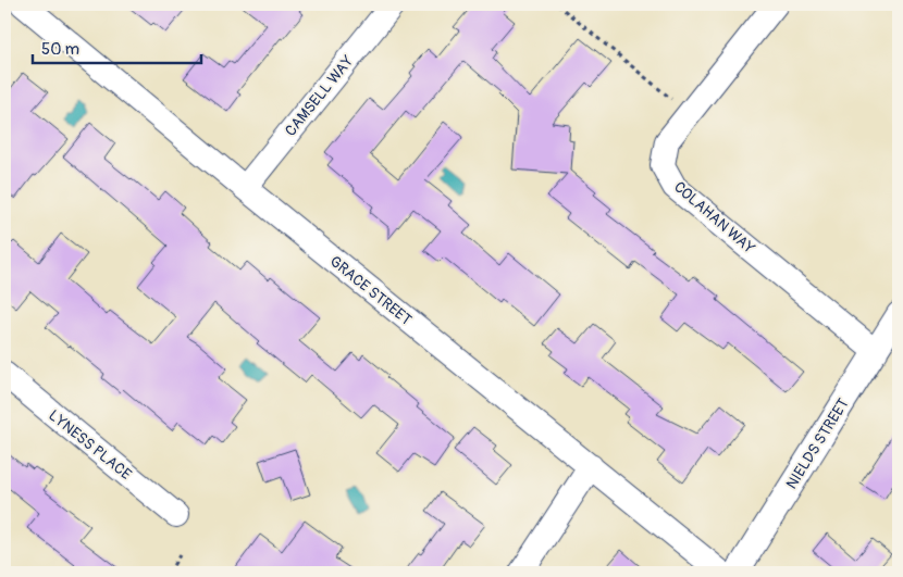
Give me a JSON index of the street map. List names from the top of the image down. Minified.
{"streets":{"street":["CAMSELL WAY","COLAHAN WAY","GRACE STREET","NIELDS STREET","LYNESS PLACE"]},"crossings":[["CAMSELL WAY","GRACE STREET"],["COLAHAN WAY","NIELDS STREET"]],"scale_bar":"50 m"}
